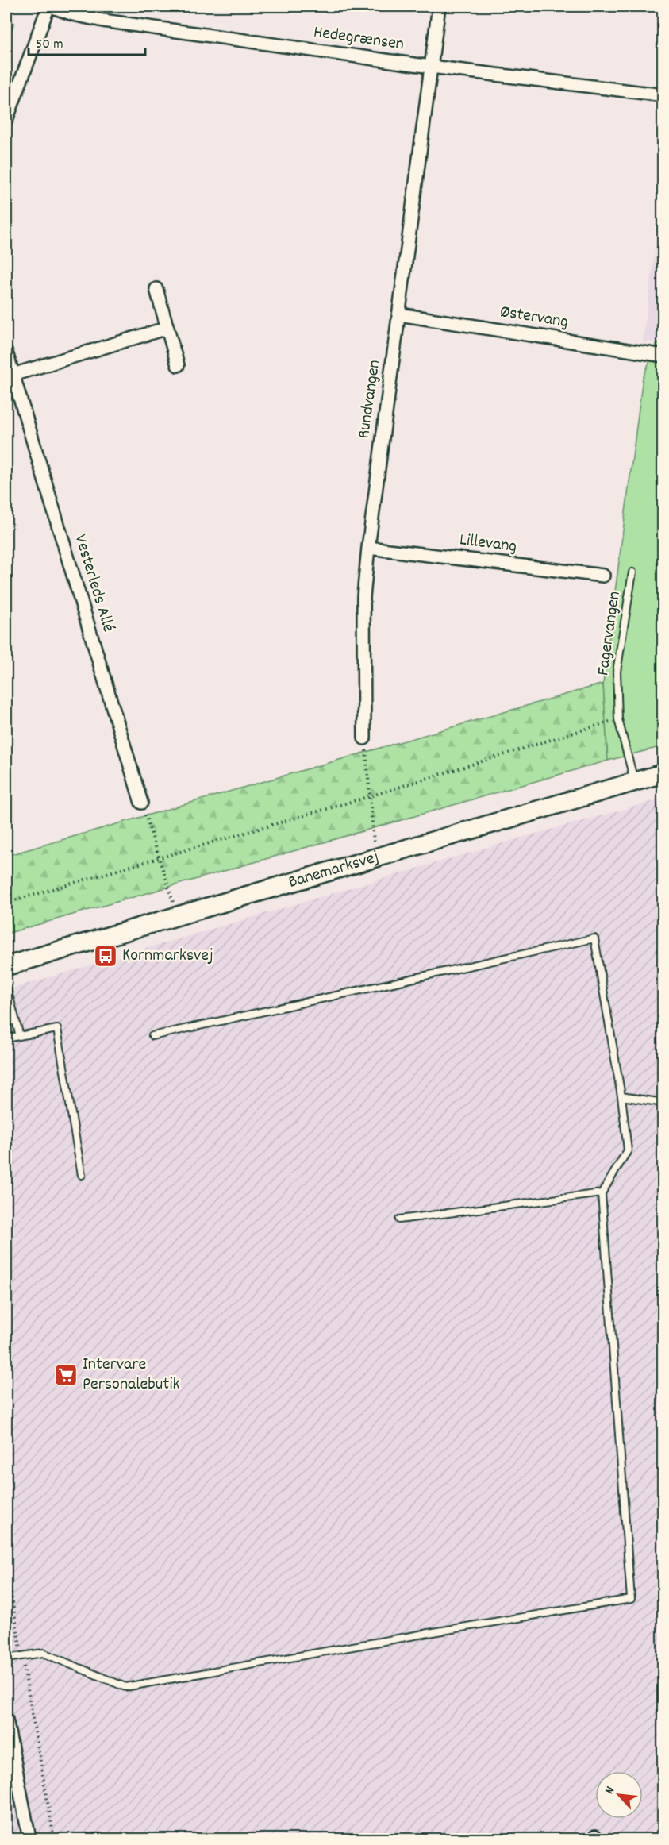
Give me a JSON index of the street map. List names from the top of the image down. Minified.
{"streets":{"street":["Hedegrænsen","Østervang","Rundvangen","Lillevang","Vesterleds Allé","Banemarksvej"],"lane":["Fagervangen"]},"crossings":[["Hedegrænsen","Rundvangen"],["Østervang","Rundvangen"],["Rundvangen","Lillevang"],["Fagervangen","Banemarksvej"]],"places":{"bus stop":["Kornmarksvej"],"supermarket":["Intervare Personalebutik"]},"scale_bar":"50 m","north":"top left"}
